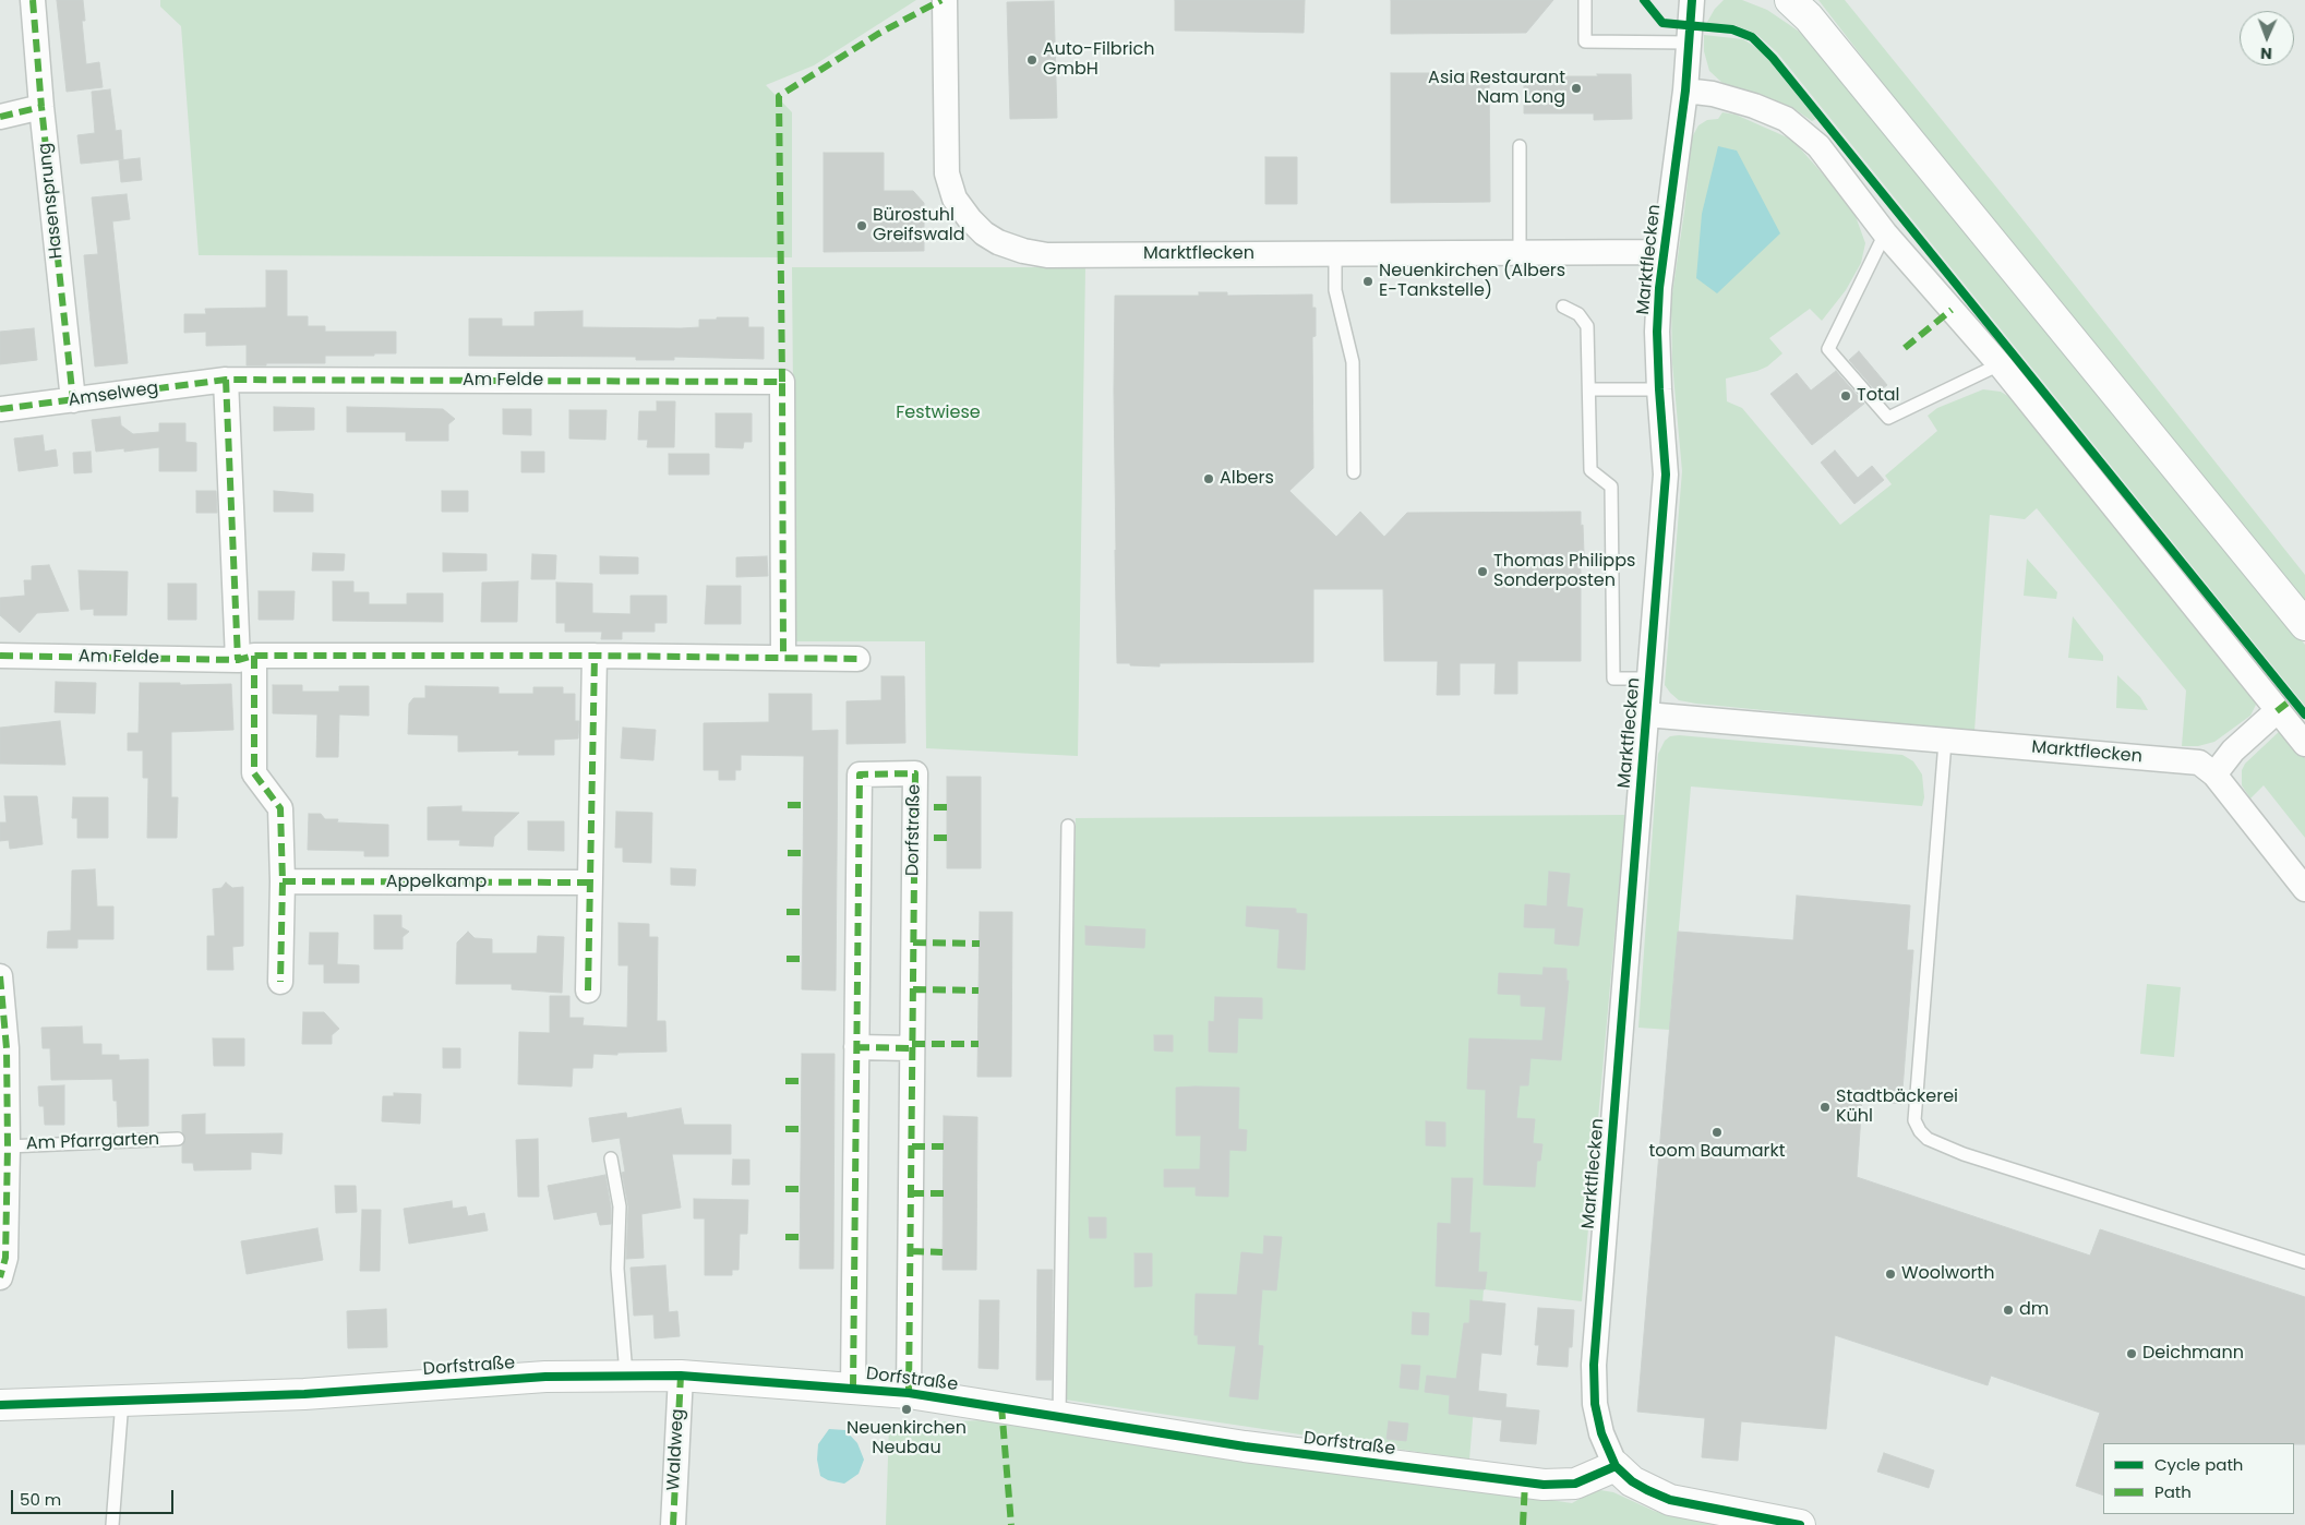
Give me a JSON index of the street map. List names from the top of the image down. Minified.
{"streets":{"street":["Hasensprung","Marktflecken","Am Felde","Amselweg","Dorfstraße","Appelkamp","Am Pfarrgarten","Waldweg"]},"crossings":[["Hasensprung","Amselweg"],["Marktflecken","Dorfstraße"],["Am Felde","Amselweg"],["Dorfstraße","Waldweg"]],"parks":["Festwiese"],"places":["Auto-Filbrich GmbH","Asia Restaurant Nam Long","Bürostuhl Greifswald","Neuenkirchen (Albers E-Tankstelle)","Total","Albers","Thomas Philipps Sonderposten","Stadtbäckerei Kühl","toom Baumarkt","Woolworth","dm","Deichmann","Neuenkirchen Neubau"],"legend":["Cycle path","Path"],"scale_bar":"50 m","north":"bottom"}
